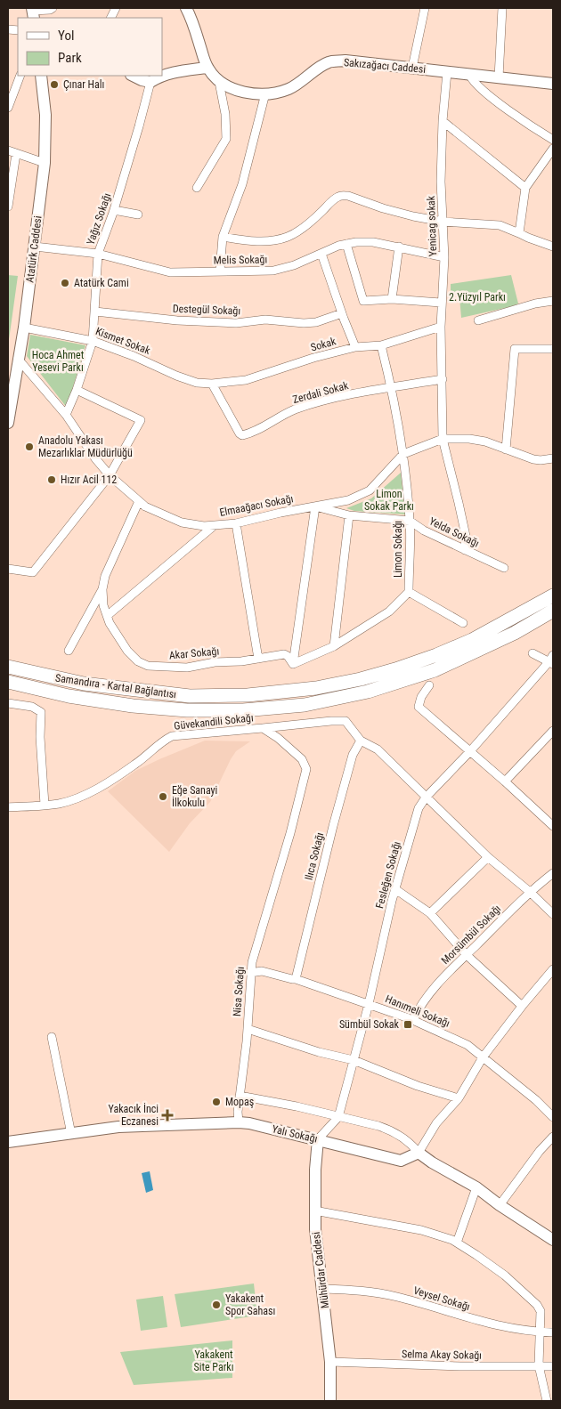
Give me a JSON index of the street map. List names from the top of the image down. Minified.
{"streets":{"highway":["Samandıra - Kartal Bağlantısı"],"street":["Sakızağacı Caddesi","Yağız Sokağı","Yenicag sokak","Atatürk Caddesi","Melis Sokağı","Destegül Sokağı","Kismet Sokak","Sokak","Zerdali Sokak","Elmaağacı Sokağı","Yelda Sokağı","Limon Sokağı","Akar Sokağı","Güvekandili Sokağı","Ilıca Sokağı","Fesleğen Sokağı","Morsümbül Sokağı","Nisa Sokağı","Hanımeli Sokağı","Yalı Sokağı","Mühürdar Caddesi","Veysel Sokağı","Selma Akay Sokağı"]},"crossings":[["Sakızağacı Caddesi","Yenicag sokak"],["Yağız Sokağı","Melis Sokağı"],["Yağız Sokağı","Destegül Sokağı"],["Yağız Sokağı","Kismet Sokak"],["Yağız Sokağı","Elmaağacı Sokağı"],["Yenicag sokak","Melis Sokağı"],["Yenicag sokak","Sokak"],["Yenicag sokak","Zerdali Sokak"],["Yenicag sokak","Elmaağacı Sokağı"],["Yenicag sokak","Yelda Sokağı"],["Atatürk Caddesi","Melis Sokağı"],["Atatürk Caddesi","Kismet Sokak"],["Atatürk Caddesi","Elmaağacı Sokağı"],["Kismet Sokak","Sokak"],["Kismet Sokak","Zerdali Sokak"],["Sokak","Zerdali Sokak"],["Sokak","Limon Sokağı"],["Zerdali Sokak","Limon Sokağı"],["Elmaağacı Sokağı","Yelda Sokağı"],["Elmaağacı Sokağı","Limon Sokağı"],["Elmaağacı Sokağı","Akar Sokağı"],["Yelda Sokağı","Limon Sokağı"],["Limon Sokağı","Akar Sokağı"],["Güvekandili Sokağı","Nisa Sokağı"],["Ilıca Sokağı","Hanımeli Sokağı"],["Fesleğen Sokağı","Hanımeli Sokağı"],["Fesleğen Sokağı","Yalı Sokağı"],["Fesleğen Sokağı","Mühürdar Caddesi"],["Morsümbül Sokağı","Hanımeli Sokağı"],["Nisa Sokağı","Hanımeli Sokağı"],["Nisa Sokağı","Yalı Sokağı"],["Yalı Sokağı","Mühürdar Caddesi"],["Mühürdar Caddesi","Veysel Sokağı"],["Mühürdar Caddesi","Selma Akay Sokağı"]],"parks":["2.Yüzyıl Parkı","Hoca Ahmet Yesevi Parkı","Limon Sokak Parkı","Yakakent Site Parkı"],"places":{"other":["Çınar Halı","Atatürk Cami","Anadolu Yakası Mezarlıklar Müdürlüğü","Hızır Acil 112","Eğe Sanayi İlkokulu","Mopaş","Yakakent Spor Sahası"],"transit":["Sümbül Sokak"],"health":["Yakacık İnci Eczanesi"]},"legend":["Yol","Park"]}
